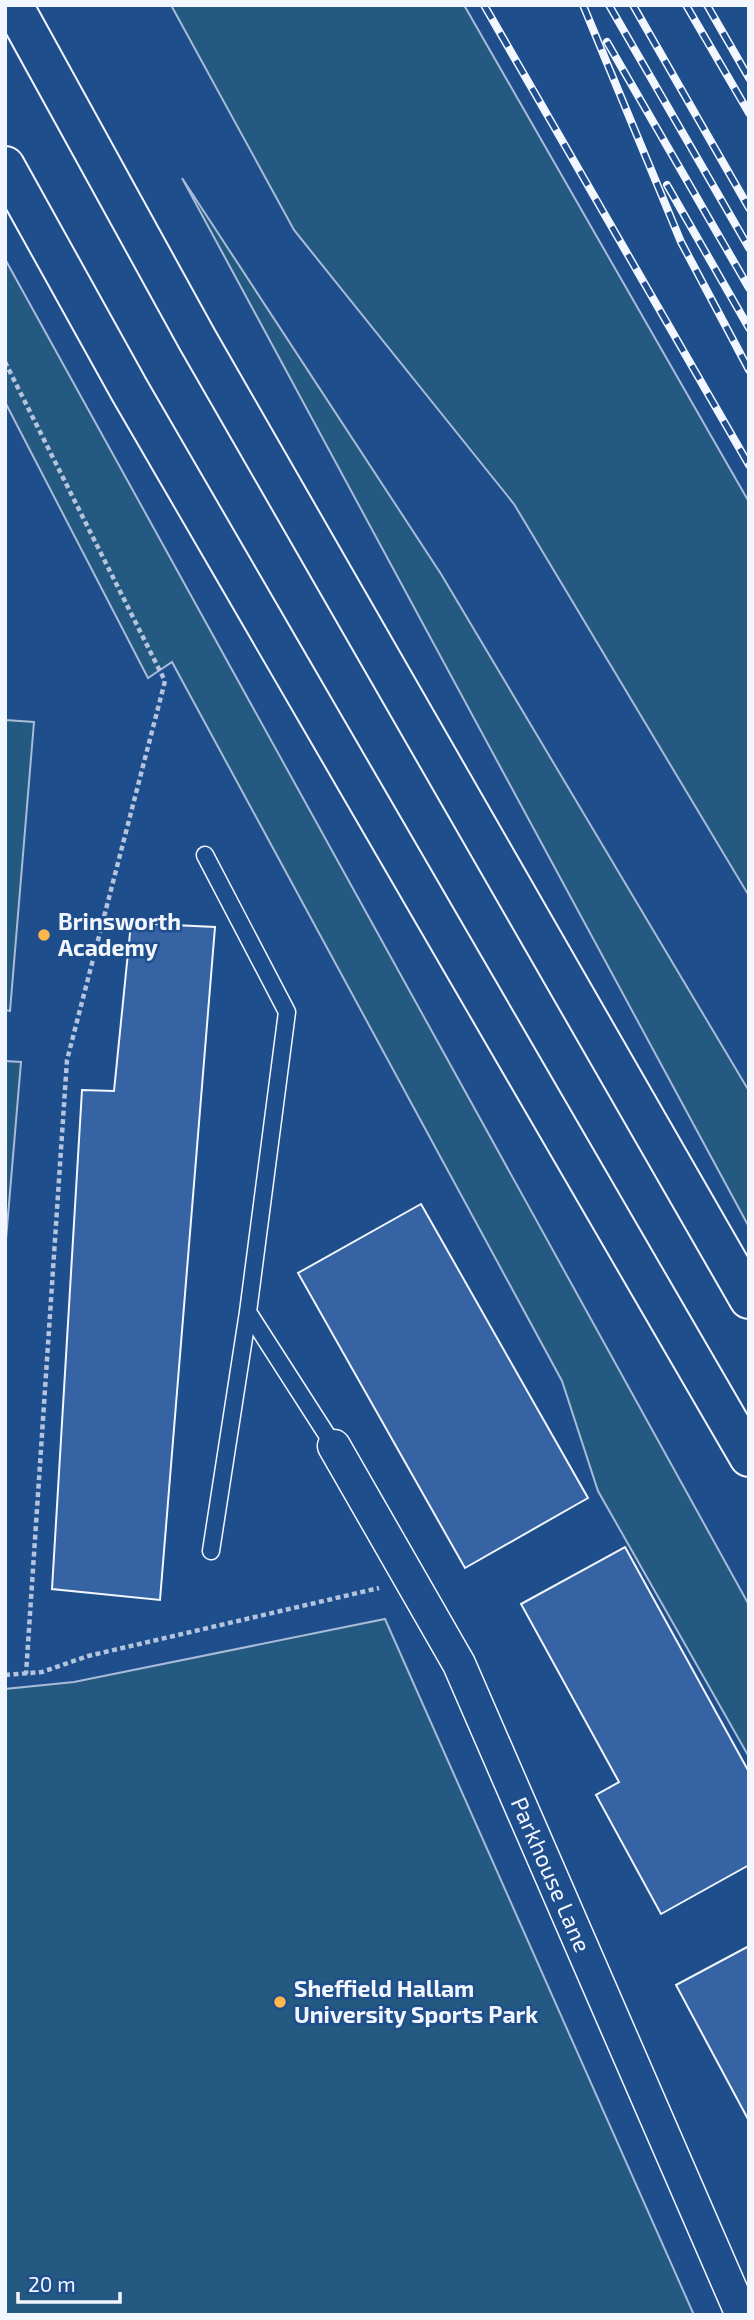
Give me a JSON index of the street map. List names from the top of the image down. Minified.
{"streets":{"street":["Parkhouse Lane"]},"places":["Brinsworth Academy","Sheffield Hallam University Sports Park"],"scale_bar":"20 m"}
